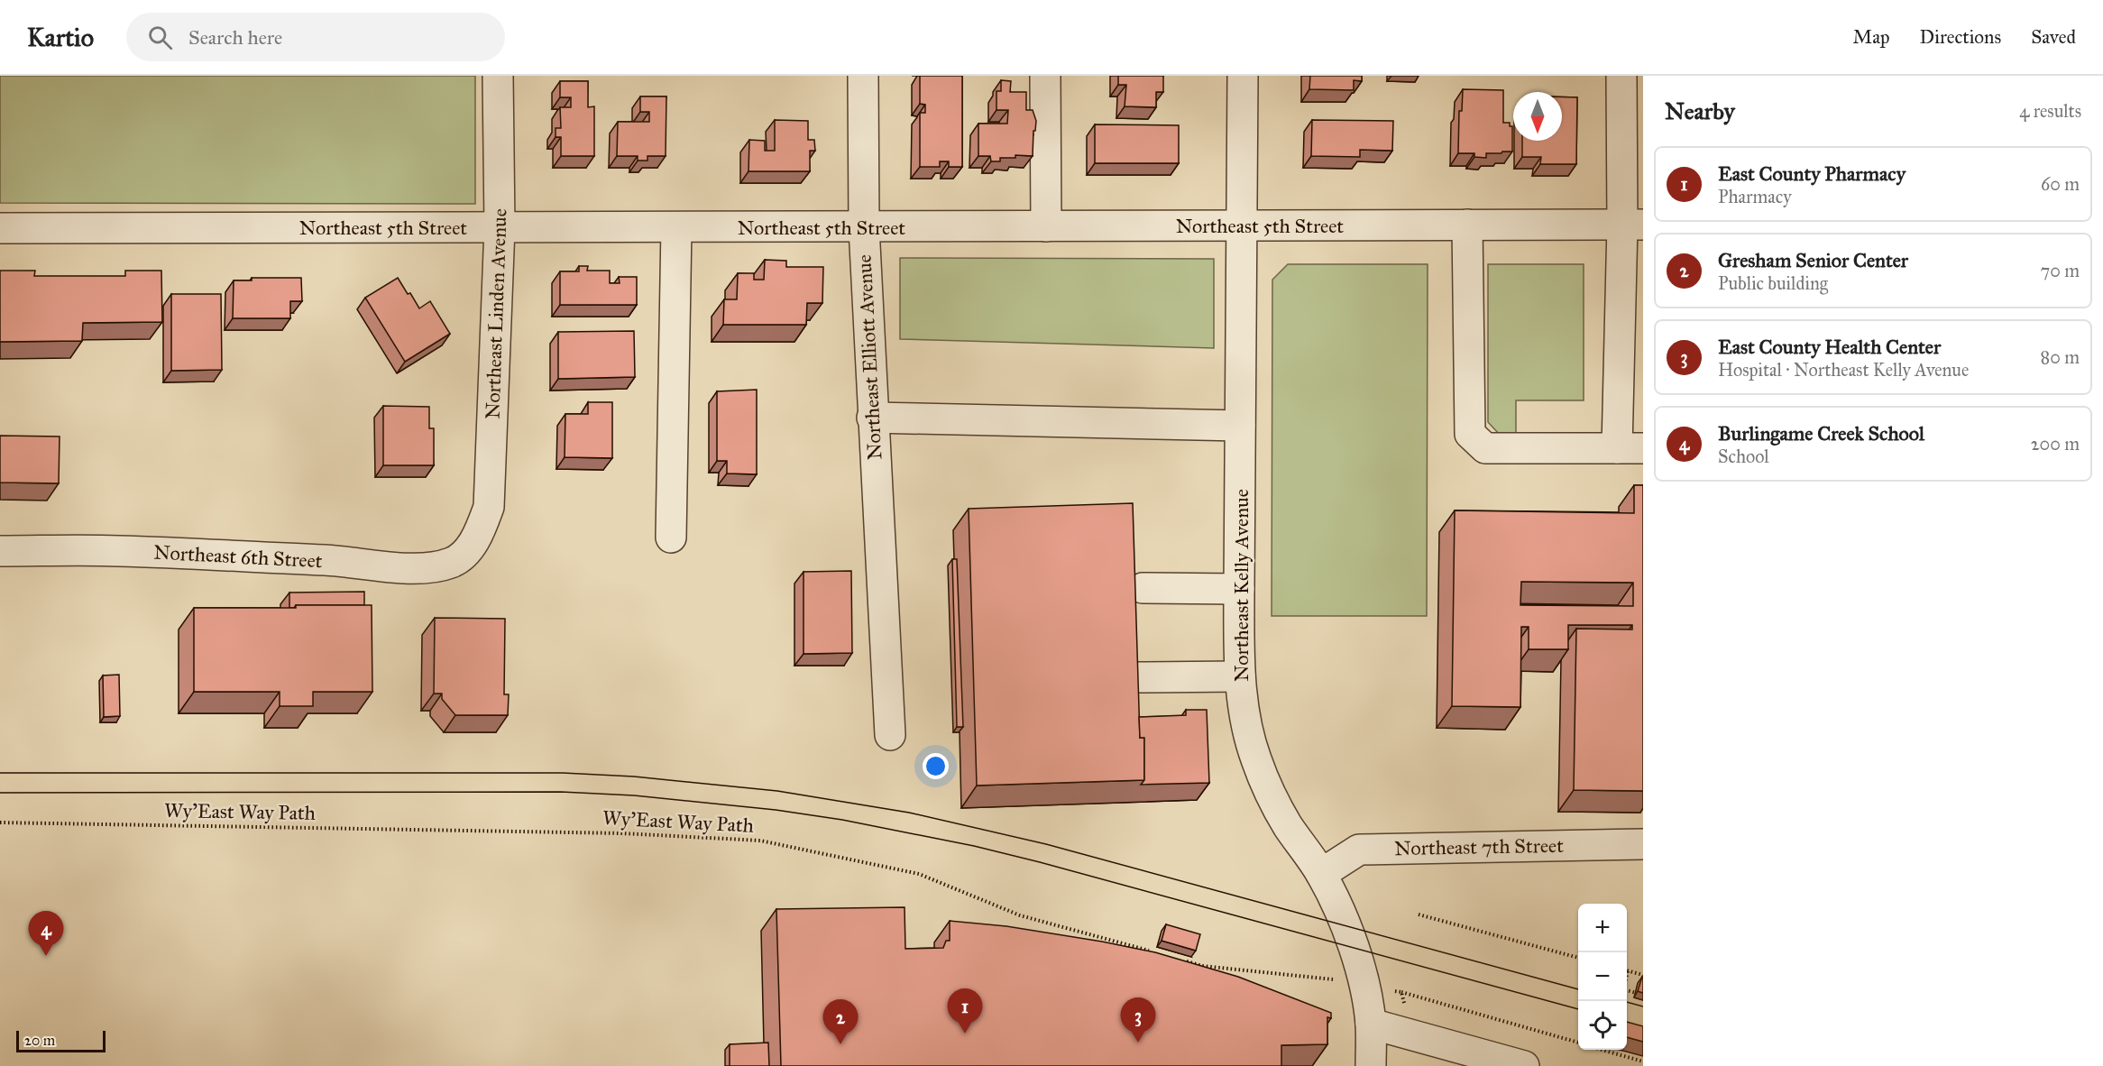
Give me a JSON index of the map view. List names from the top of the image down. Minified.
{"streets":{"street":["Northeast 5th Street","Northeast Linden Avenue","Northeast Elliott Avenue","Northeast 6th Street","Northeast Kelly Avenue","Northeast 7th Street"],"path":["Wy'East Way Path"]},"crossings":[["Northeast 5th Street","Northeast Linden Avenue"],["Northeast 5th Street","Northeast Elliott Avenue"],["Northeast 5th Street","Northeast Kelly Avenue"],["Northeast Linden Avenue","Northeast 6th Street"],["Northeast Kelly Avenue","Northeast 7th Street"]],"scale_bar":"20 m","north":"bottom","page":{"header":"Kartio","search":"Search here","nav":["Map","Directions","Saved"],"heading":["Nearby","4 results"],"list":[{"mark":"1","name":"East County Pharmacy","note":"Pharmacy","value":"60 m"},{"mark":"2","name":"Gresham Senior Center","note":"Public building","value":"70 m"},{"mark":"3","name":"East County Health Center","note":"Hospital · Northeast Kelly Avenue","value":"80 m"},{"mark":"4","name":"Burlingame Creek School","note":"School","value":"200 m"}],"map_buttons":["+","−"],"pins":["4","1","3","2"],"scale":"20 m"}}
